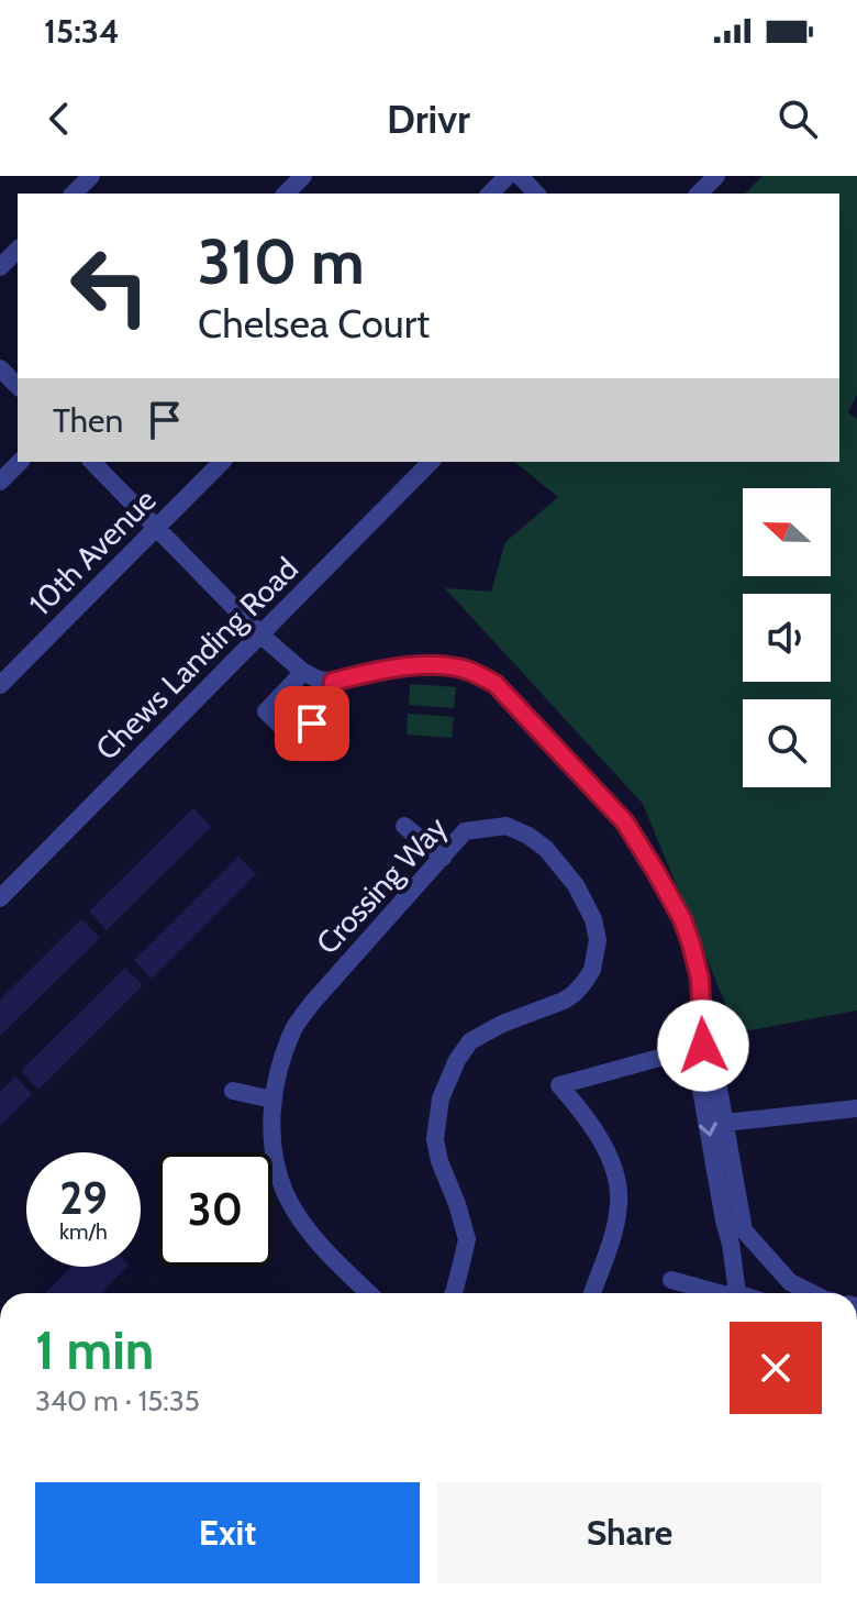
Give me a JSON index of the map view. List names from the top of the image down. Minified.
{"streets":{"street":["10th Avenue","Chews Landing Road","Crossing Way"]},"north":"left","page":{"status":"15:34","header":"Drivr","turn":["310 m","Chelsea Court"],"then":"Then","speed":"29 km/h","limit":"30","heading":["1 min","340 m · 15:35"],"buttons":["Exit","Share"]}}
